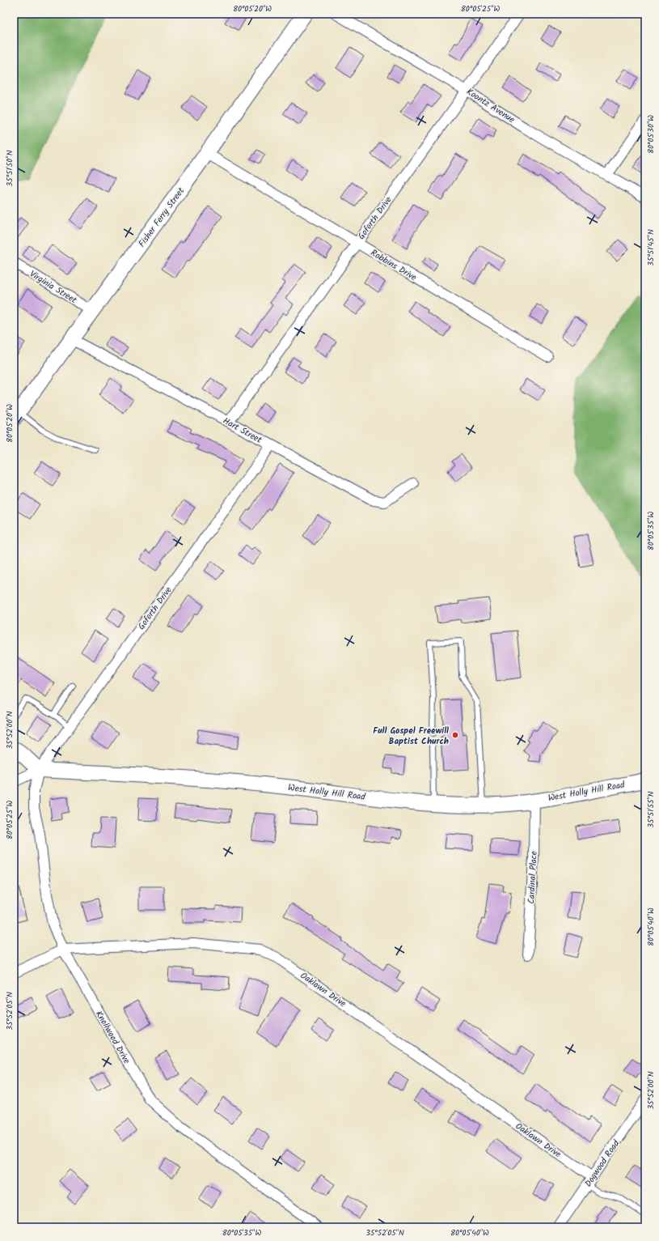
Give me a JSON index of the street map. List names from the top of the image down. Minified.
{"streets":{"street":["Koontz Avenue","Fisher Ferry Street","Goforth Drive","Robbins Drive","Virginia Street","Hart Street","West Holly Hill Road","Cardinal Place","Oaklawn Drive","Knollwood Drive","Dogwood Road"]},"crossings":[["Koontz Avenue","Goforth Drive"],["Fisher Ferry Street","Robbins Drive"],["Fisher Ferry Street","Virginia Street"],["Fisher Ferry Street","Hart Street"],["Goforth Drive","Robbins Drive"],["Goforth Drive","Hart Street"],["Goforth Drive","West Holly Hill Road"],["Goforth Drive","Knollwood Drive"],["West Holly Hill Road","Cardinal Place"],["West Holly Hill Road","Knollwood Drive"],["Oaklawn Drive","Knollwood Drive"],["Oaklawn Drive","Dogwood Road"]],"places":["Full Gospel Freewill Baptist Church"],"coordinates":["80°05'20\"W","80°05'25\"W","80°05'30\"W","35°51'50\"N","35°51'45\"N","80°05'35\"W","35°52'00\"N","35°51'55\"N","80°05'40\"W","35°52'05\"N"]}
